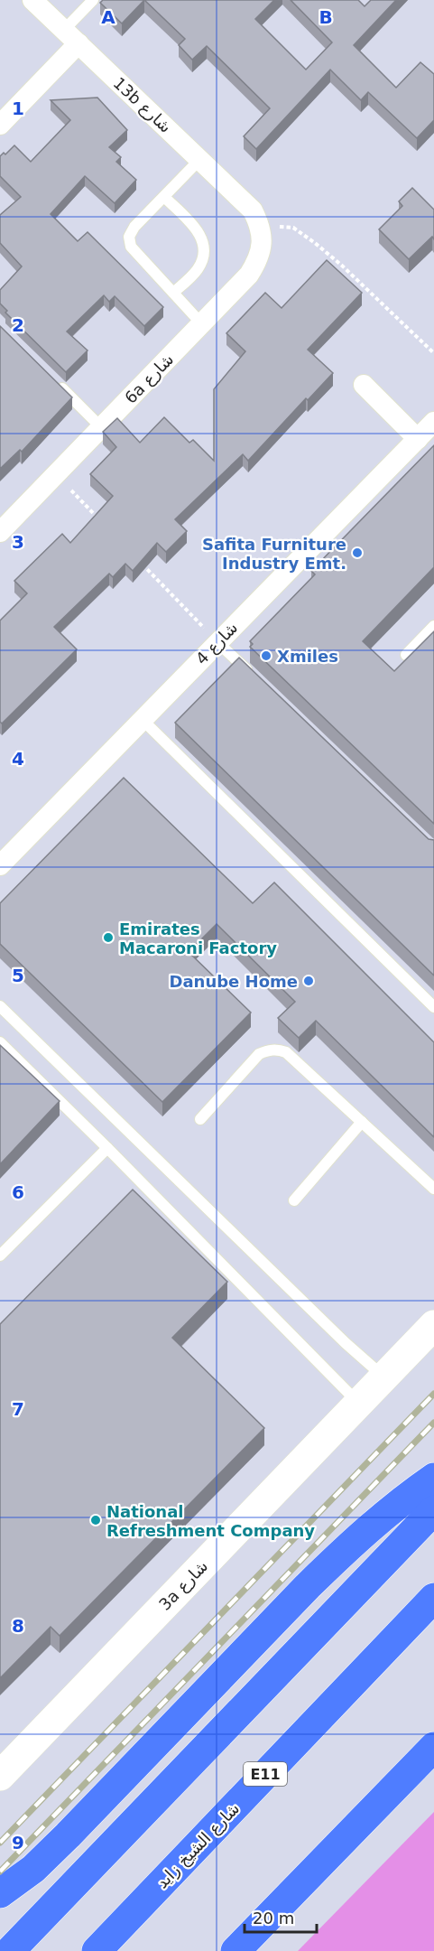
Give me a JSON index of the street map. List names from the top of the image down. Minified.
{"streets":{"highway":["E11","شارع الشيخ زايد"],"street":["13b شارع","6a شارع","شارع 4","3a شارع"]},"crossings":[["13b شارع","6a شارع"]],"places":["Safita Furniture Industry Emt.","Xmiles","Emirates Macaroni Factory","Danube Home","National Refreshment Company"],"scale_bar":"20 m","grid":{"columns":["A","B"],"rows":["1","2","3","4","5","6","7","8","9"]}}
